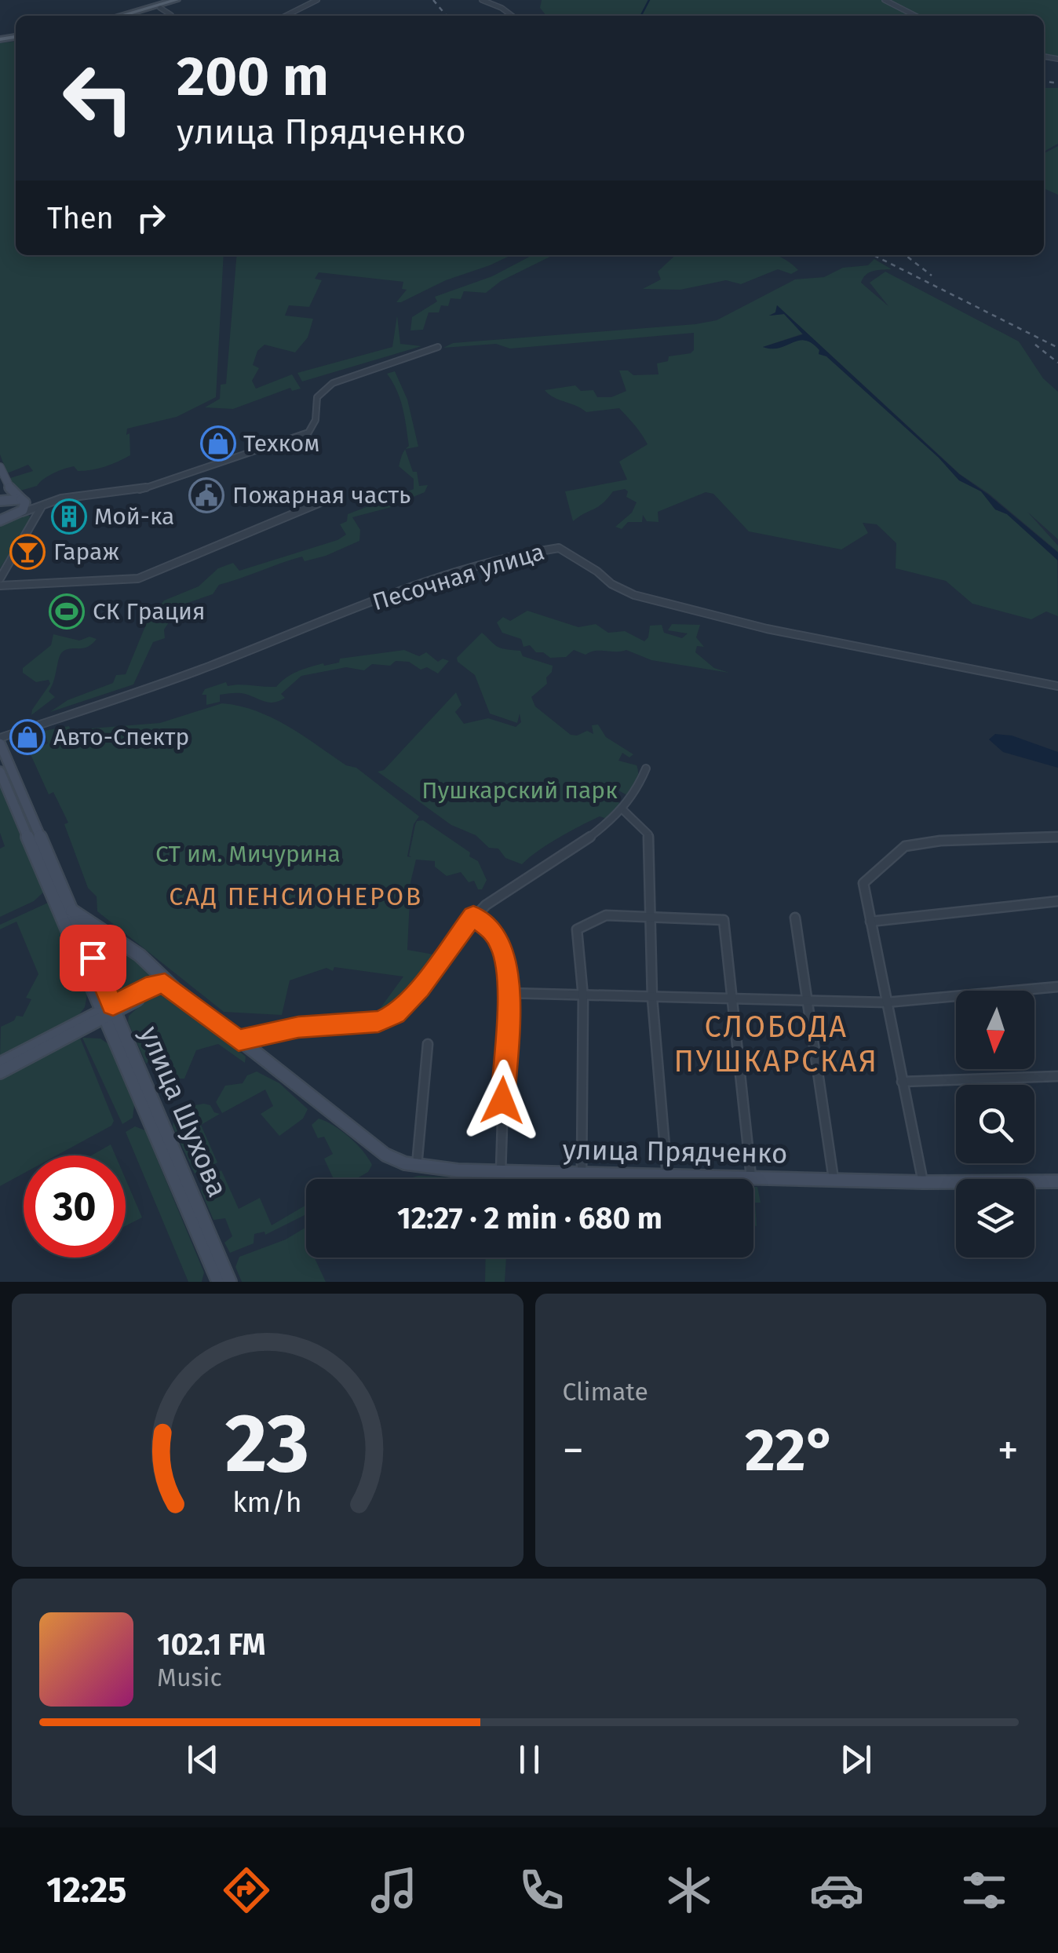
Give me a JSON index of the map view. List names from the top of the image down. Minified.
{"streets":{"main road":["улица Шухова","улица Прядченко"],"street":["Песочная улица"]},"crossings":[["Песочная улица","улица Шухова"],["улица Шухова","улица Прядченко"]],"districts":["САД ПЕНСИОНЕРОВ","СЛОБОДА ПУШКАРСКАЯ"],"parks":["Пушкарский парк","СТ им. Мичурина"],"places":{"shop":["Техком","Авто-Спектр"],"public building":["Пожарная часть"],"building":["Мой-ка"],"bar":["Гараж"],"sports":["СК Грация"]},"north":"bottom","page":{"turn":["200 m","улица Прядченко"],"then":"Then","limit":"30","trip":"12:27 · 2 min · 680 m","tile":"Climate","heat":["−","22°","+"],"song":["102.1 FM","Music"],"tabs":"12:25","gauge":["23","km/h"]}}
